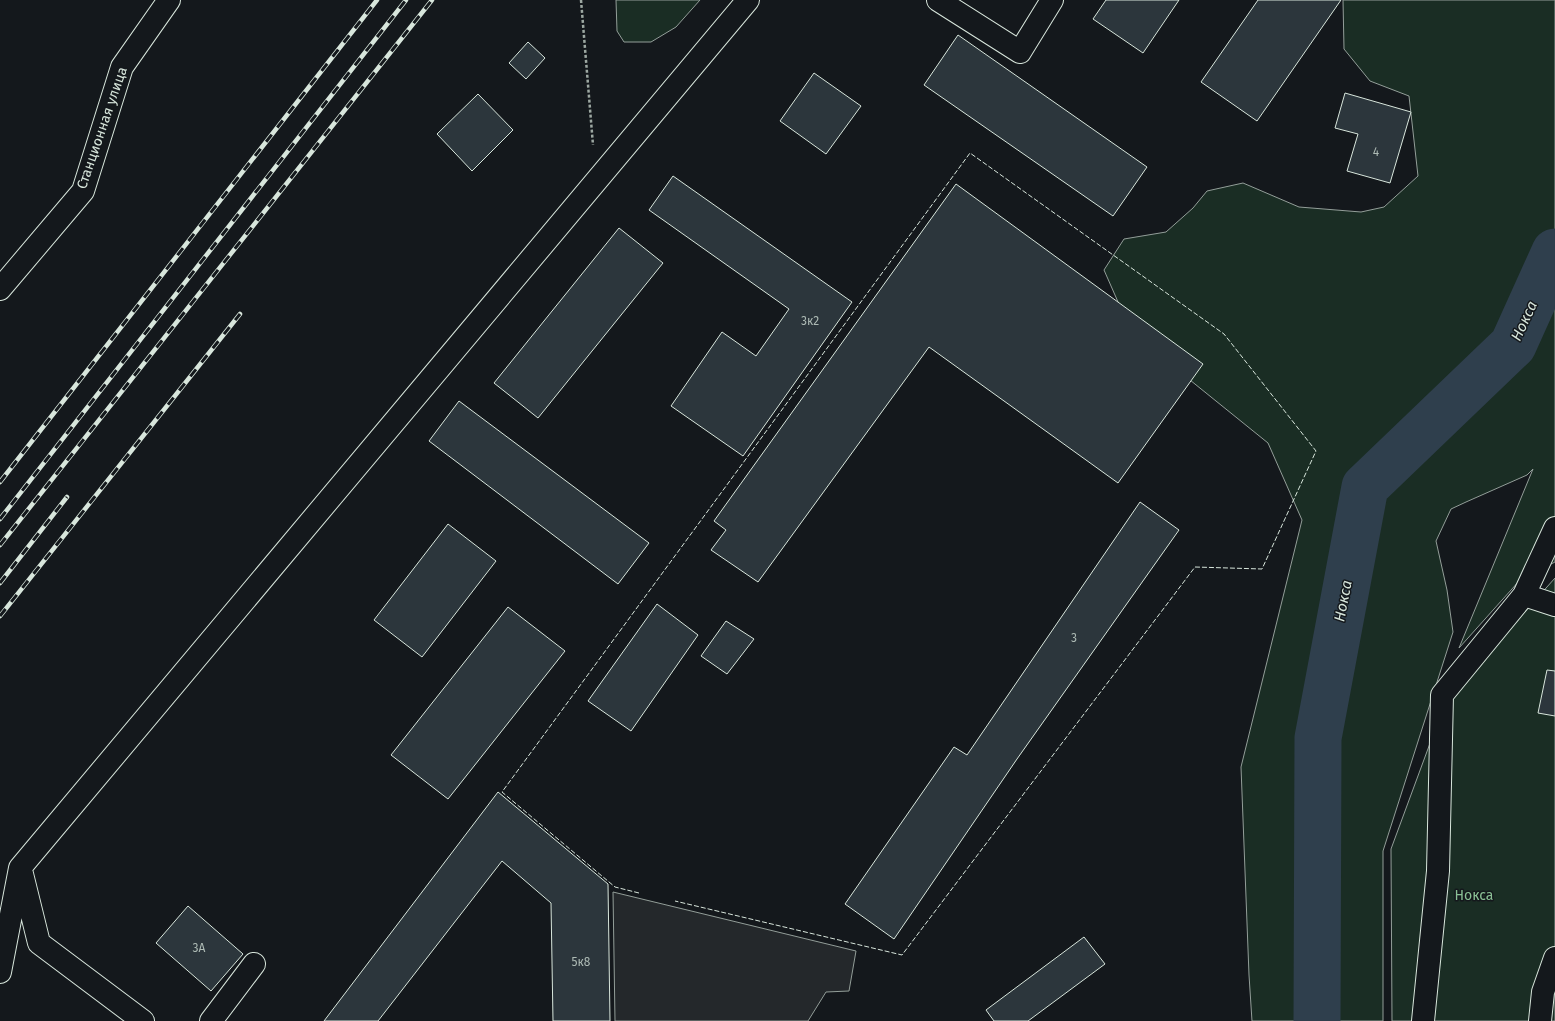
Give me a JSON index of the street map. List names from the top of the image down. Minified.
{"streets":{"street":["Станционная улица"]},"water":["Нокса"],"parks":["Нокса"],"house_numbers":["4","3к2","3","3А","5к8"]}
